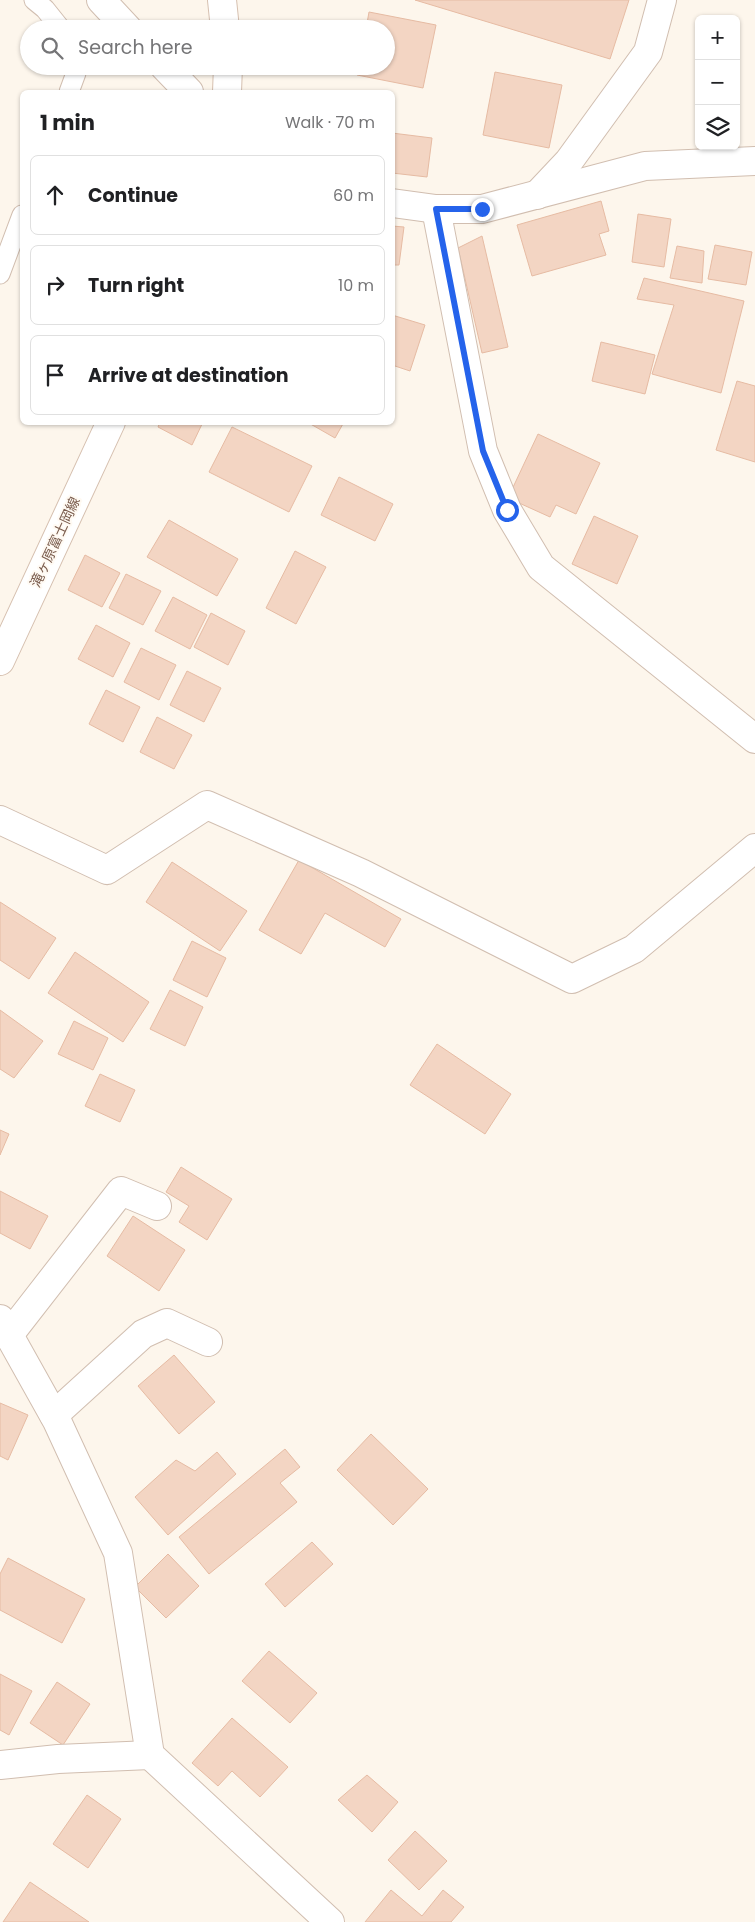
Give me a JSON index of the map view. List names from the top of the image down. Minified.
{"streets":{"street":["滝ヶ原富士岡線"]},"page":{"map_buttons":["+","−"],"search":"Search here","heading":["1 min","Walk · 70 m"],"list":[["Continue","60 m"],["Turn right","10 m"],"Arrive at destination"]}}
